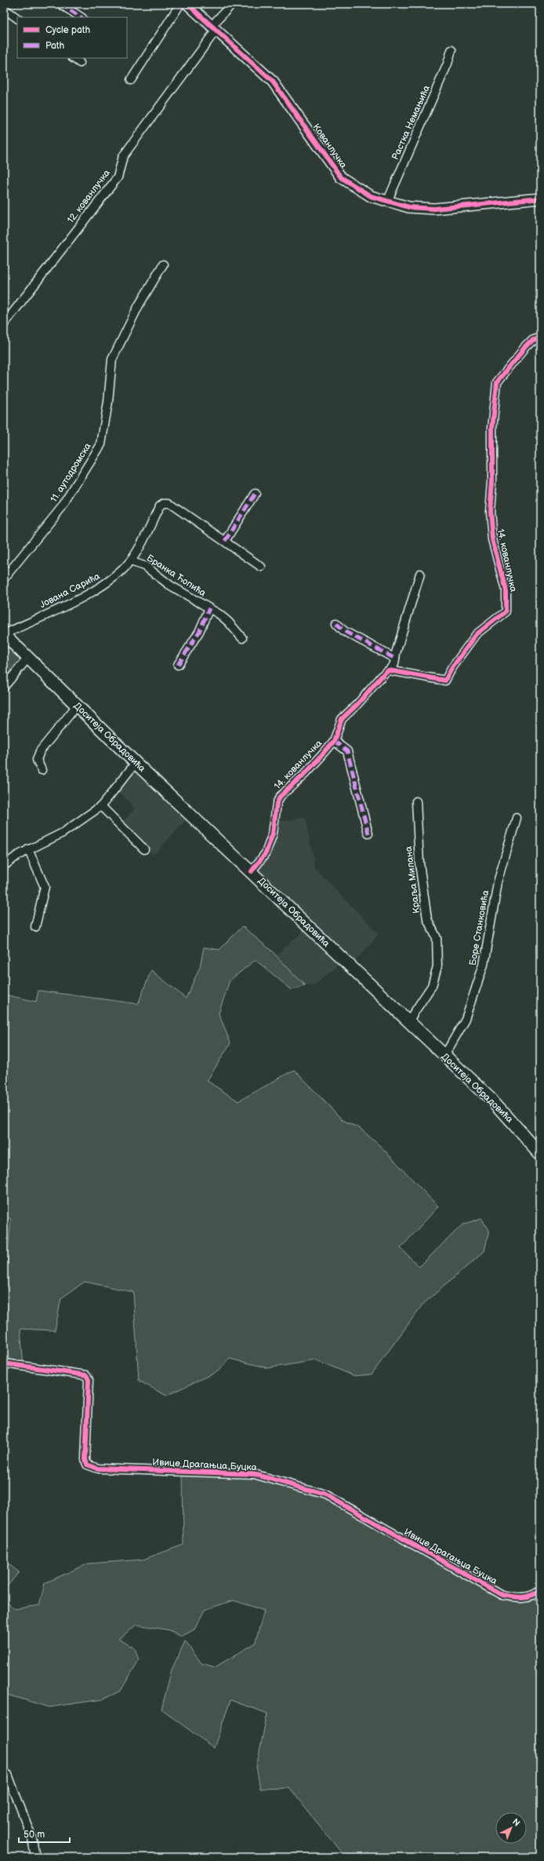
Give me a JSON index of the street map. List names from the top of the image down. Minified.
{"streets":{"main road":["Доситеја Обрадовића"],"street":["Растка Немањића","Кованлучка","12. кованлучка","11. аутодромска","14. кованлучка","Бранка Ћопића","Јована Сарића","Краља Милана","Боре Станковића","Ивице Драгањца Буцка"]},"crossings":[["Растка Немањића","Кованлучка"],["Кованлучка","12. кованлучка"],["14. кованлучка","Доситеја Обрадовића"],["Бранка Ћопића","Јована Сарића"],["Јована Сарића","Доситеја Обрадовића"],["Доситеја Обрадовића","Краља Милана"],["Доситеја Обрадовића","Боре Станковића"]],"legend":["Cycle path","Path"],"scale_bar":"50 m","north":"top right"}
